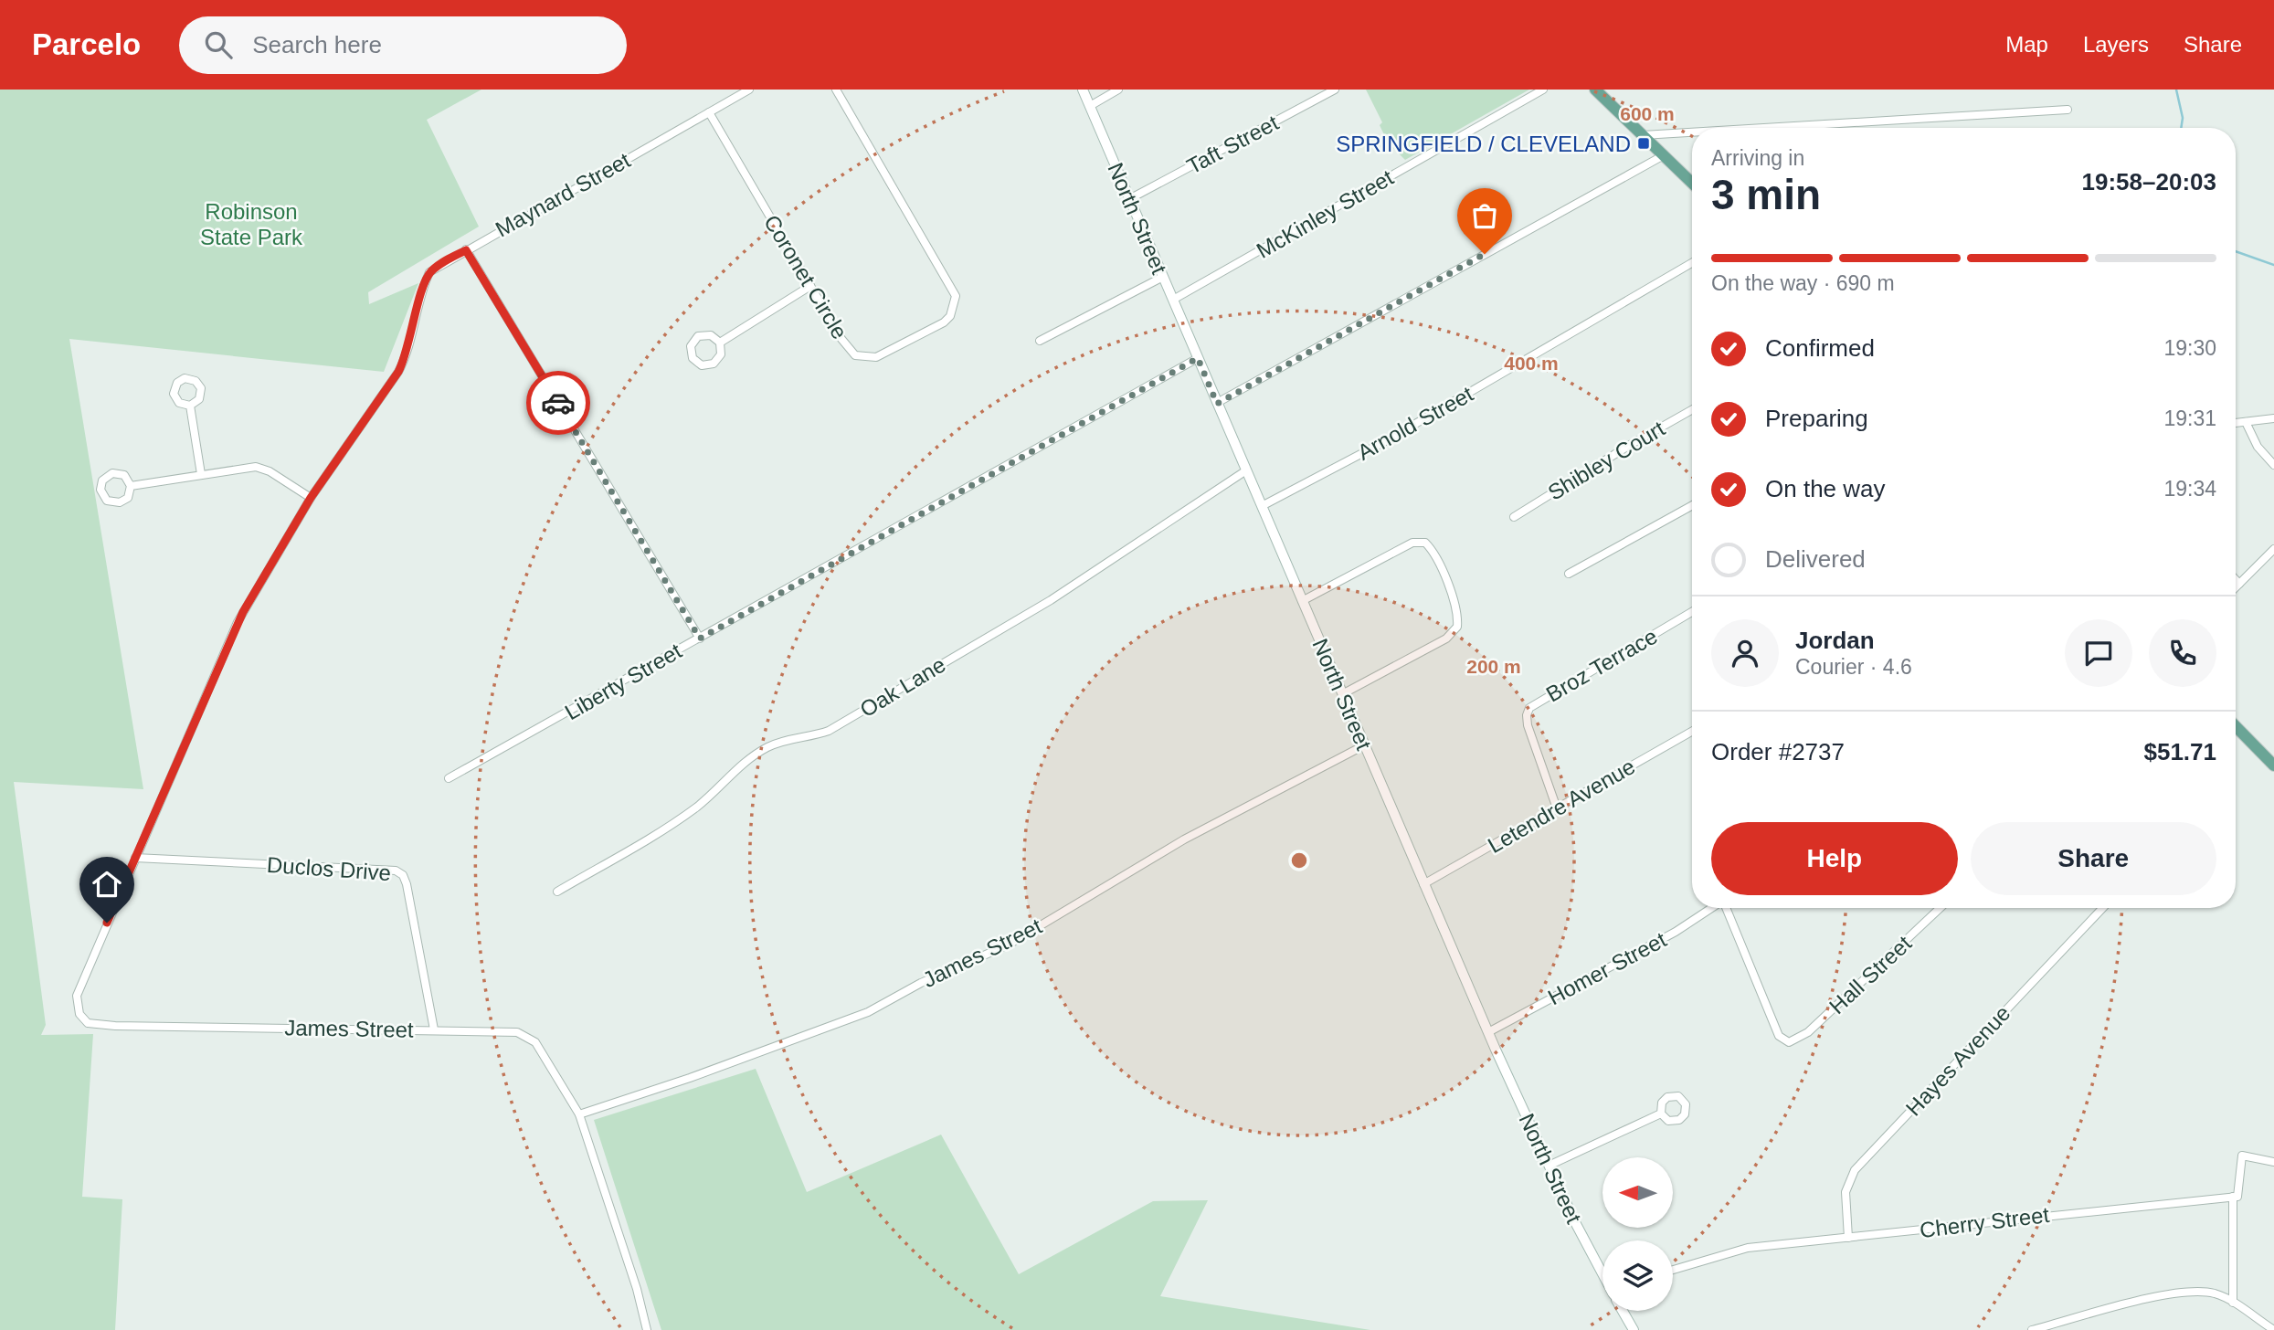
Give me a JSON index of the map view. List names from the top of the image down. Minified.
{"streets":{"main road":["North Street"],"street":["Taft Street","Maynard Street","McKinley Street","Coronet Circle","Arnold Street","Shibley Court","Broz Terrace","Liberty Street","Oak Lane","Letendre Avenue","Duclos Drive","James Street","Homer Street","Hall Street","Hayes Avenue","Cherry Street"]},"crossings":[["Taft Street","North Street"],["Maynard Street","Coronet Circle"],["Maynard Street","Duclos Drive"],["Maynard Street","James Street"],["McKinley Street","North Street"],["North Street","Arnold Street"],["North Street","Liberty Street"],["North Street","Oak Lane"],["North Street","Letendre Avenue"],["North Street","James Street"],["North Street","Homer Street"],["Broz Terrace","Letendre Avenue"],["Duclos Drive","James Street"],["Hayes Avenue","Cherry Street"]],"parks":["Robinson State Park"],"places":{"transit":["SPRINGFIELD / CLEVELAND"]},"north":"left","page":{"header":"Parcelo","search":"Search here","nav":["Map","Layers","Share"],"heading":["3 min","Arriving in","19:58–20:03"],"panel":["Jordan","Courier · 4.6","Order #2737","$51.71"],"bar":"On the way · 690 m","list":[["Confirmed","19:30"],["Preparing","19:31"],["On the way","19:34"],"Delivered"],"buttons":["Help","Share"]},"rings":["600 m","400 m","200 m"]}
